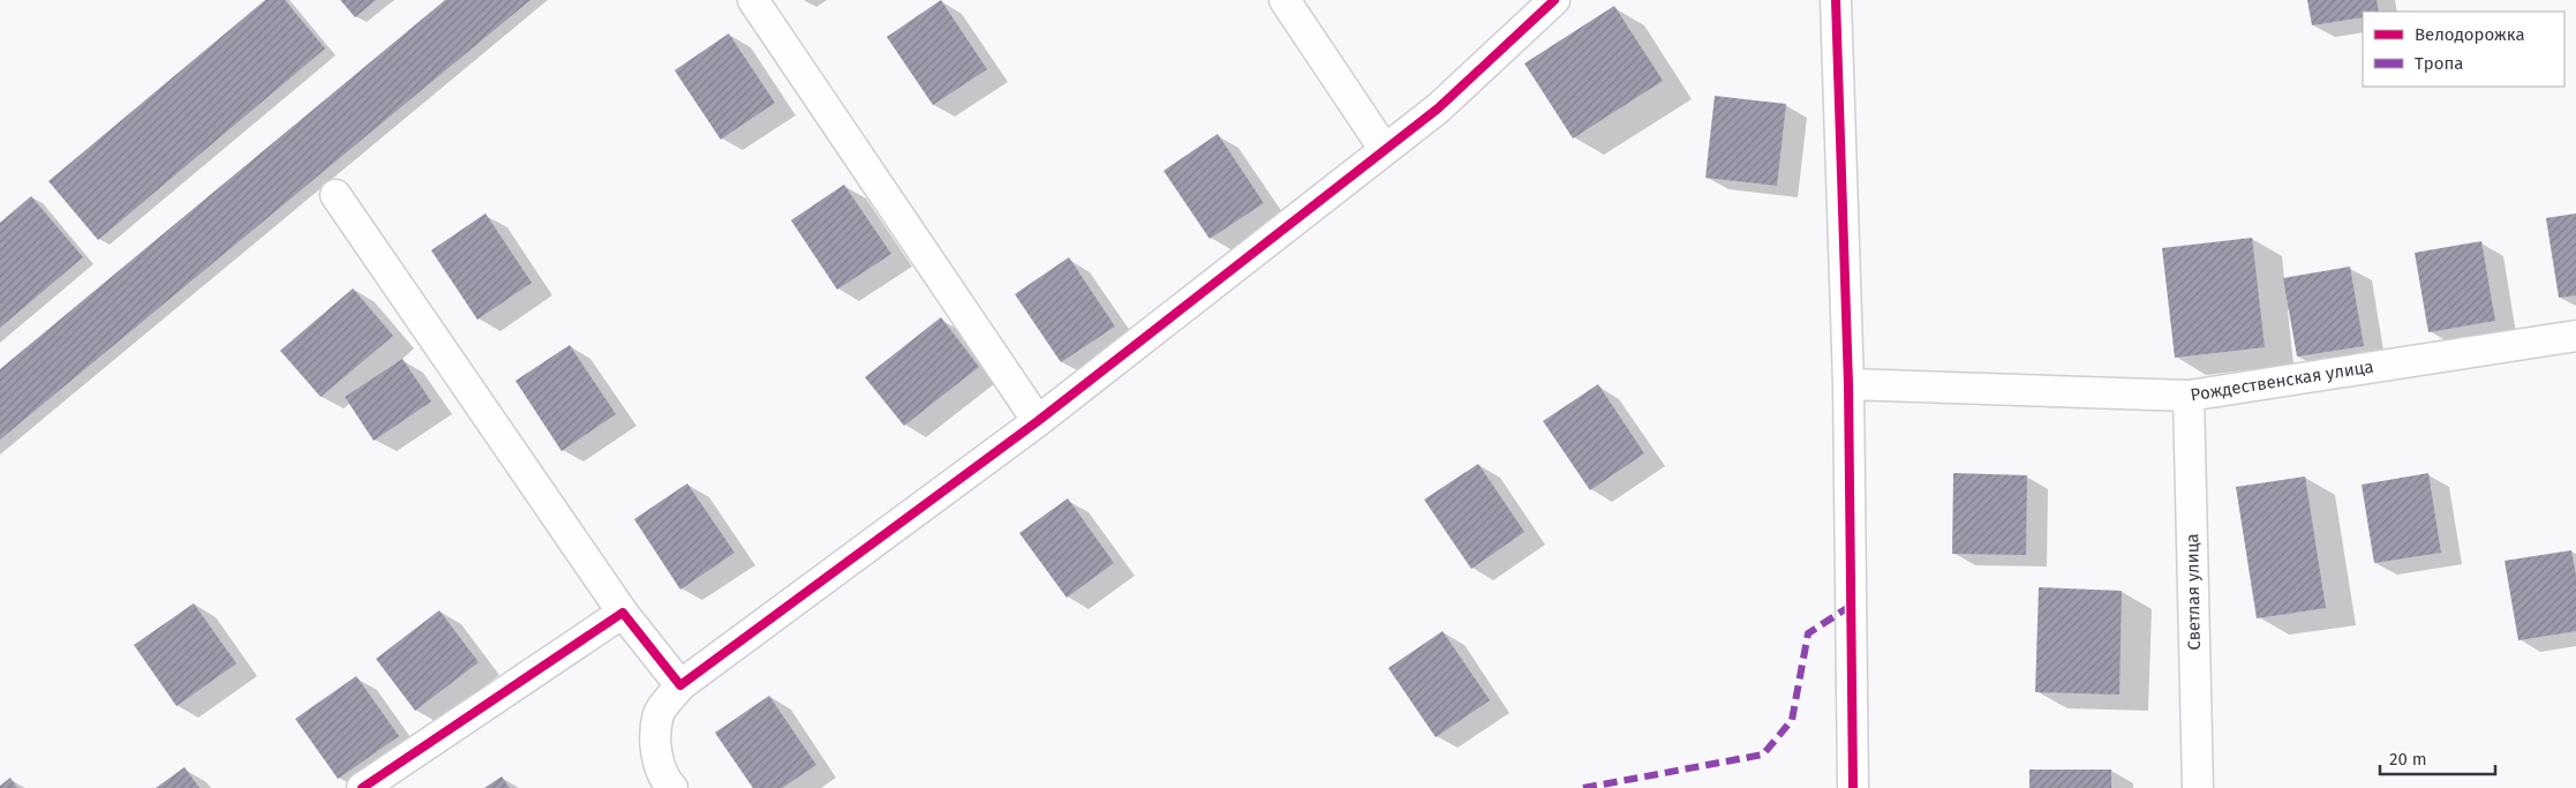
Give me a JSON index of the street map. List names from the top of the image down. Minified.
{"streets":{"street":["Рождественская улица","Светлая улица"]},"crossings":[["Рождественская улица","Светлая улица"]],"legend":["Велодорожка","Тропа"],"scale_bar":"20 m"}
